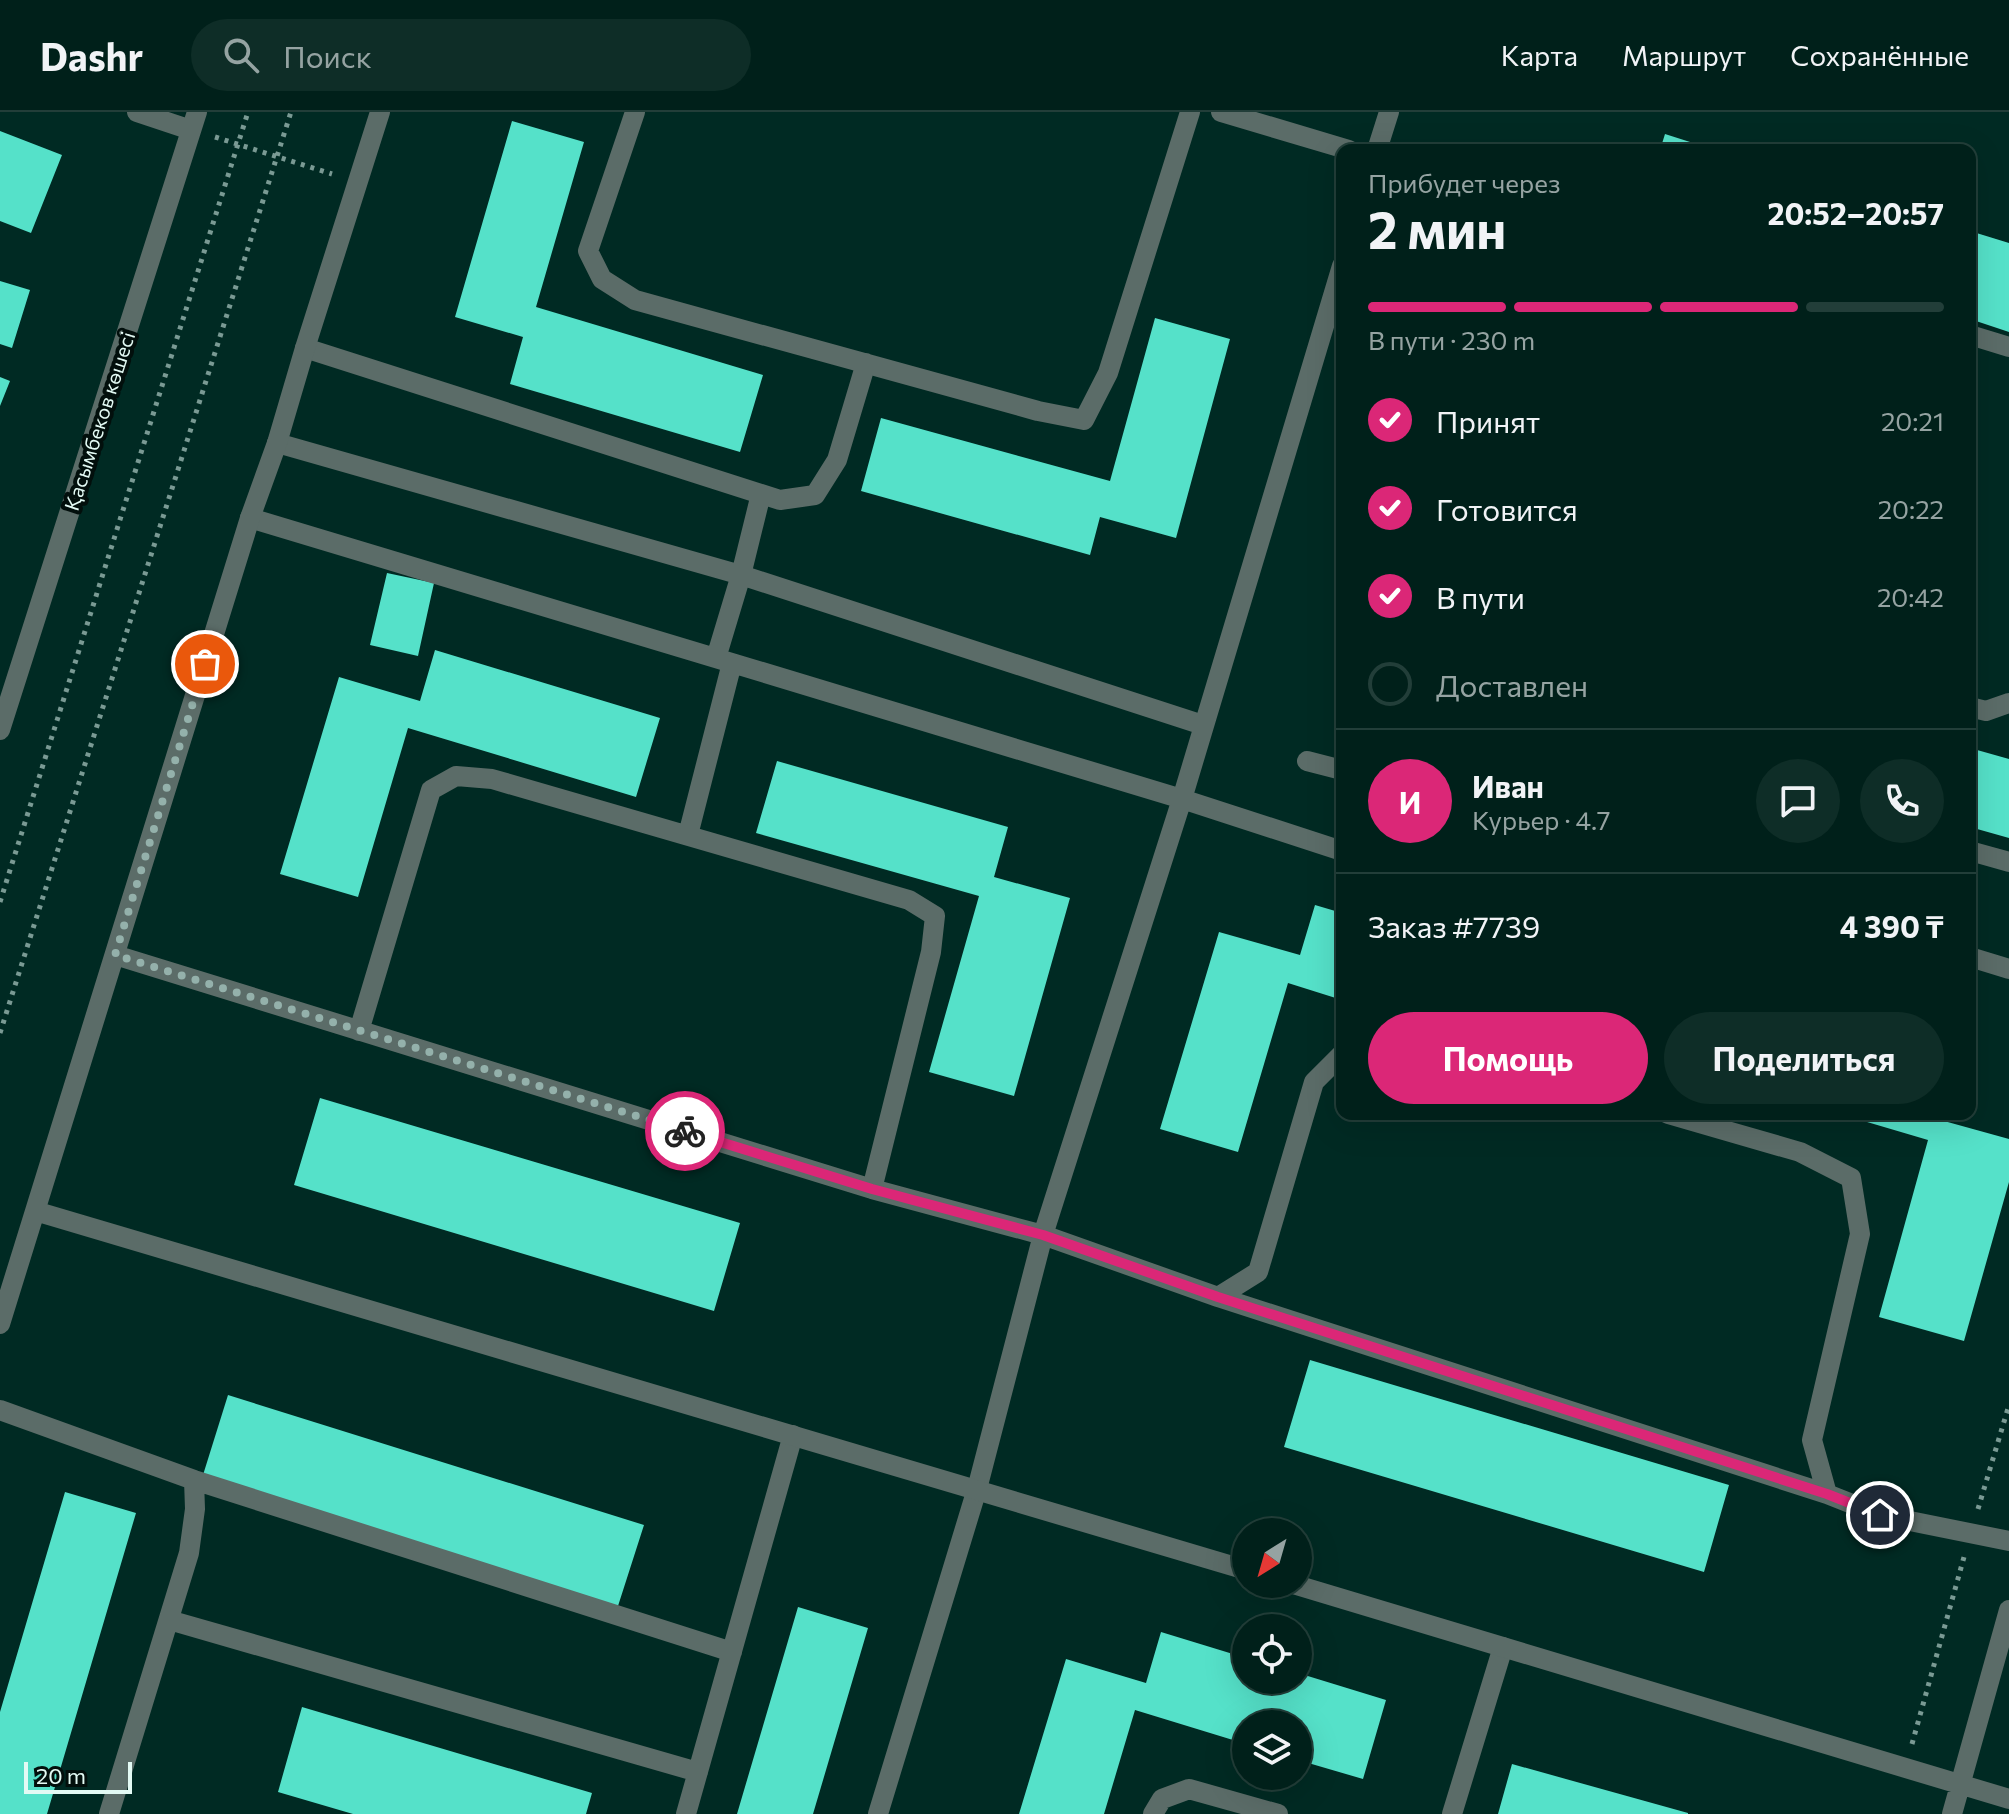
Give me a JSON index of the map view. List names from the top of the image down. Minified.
{"streets":{"street":["Қасымбеков көшесі"]},"scale_bar":"20 m","north":"bottom left","page":{"header":"Dashr","search":"Поиск","nav":["Карта","Маршрут","Сохранённые"],"heading":["2 мин","Прибудет через","20:52–20:57"],"panel":["Иван","Курьер · 4.7","Заказ #7739","4 390 ₸"],"bar":"В пути · 230 m","list":[["Принят","20:21"],["Готовится","20:22"],["В пути","20:42"],"Доставлен"],"round":"И","buttons":["Помощь","Поделиться"],"scale":"20 m"}}
